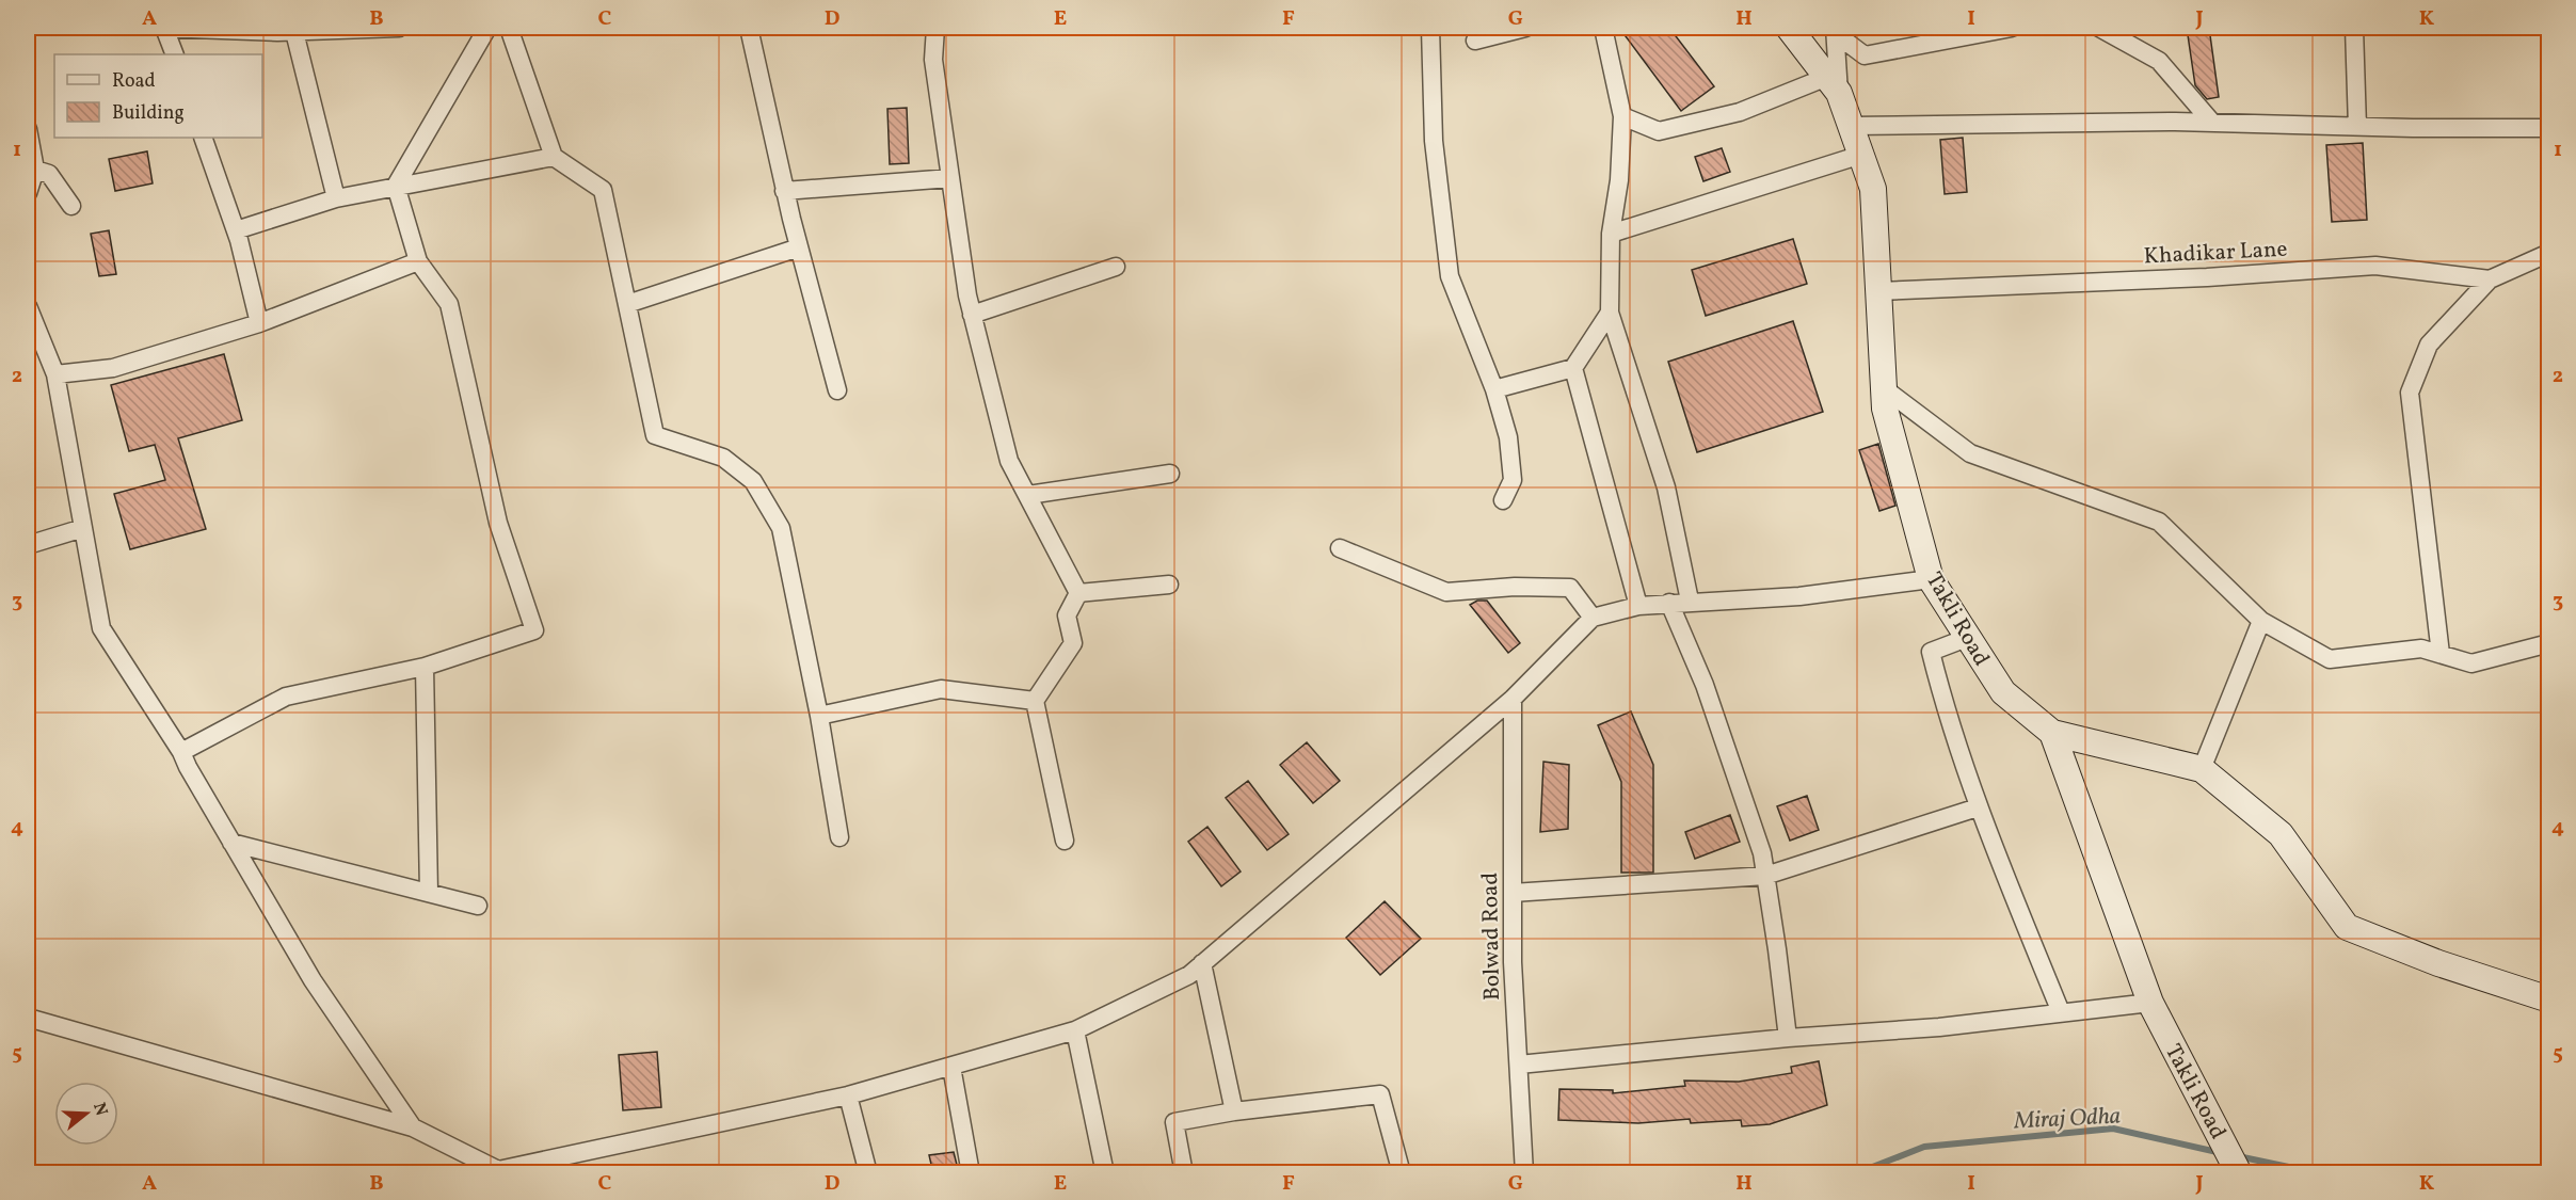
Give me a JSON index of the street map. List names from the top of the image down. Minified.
{"streets":{"main road":["Takli Road"],"street":["Khadikar Lane","Bolwad Road"]},"crossings":[["Khadikar Lane","Takli Road"]],"water":["Miraj Odha"],"legend":["Road","Building"],"north":"right","grid":{"columns":["A","B","C","D","E","F","G","H","I","J","K"],"rows":["1","2","3","4","5"]}}
